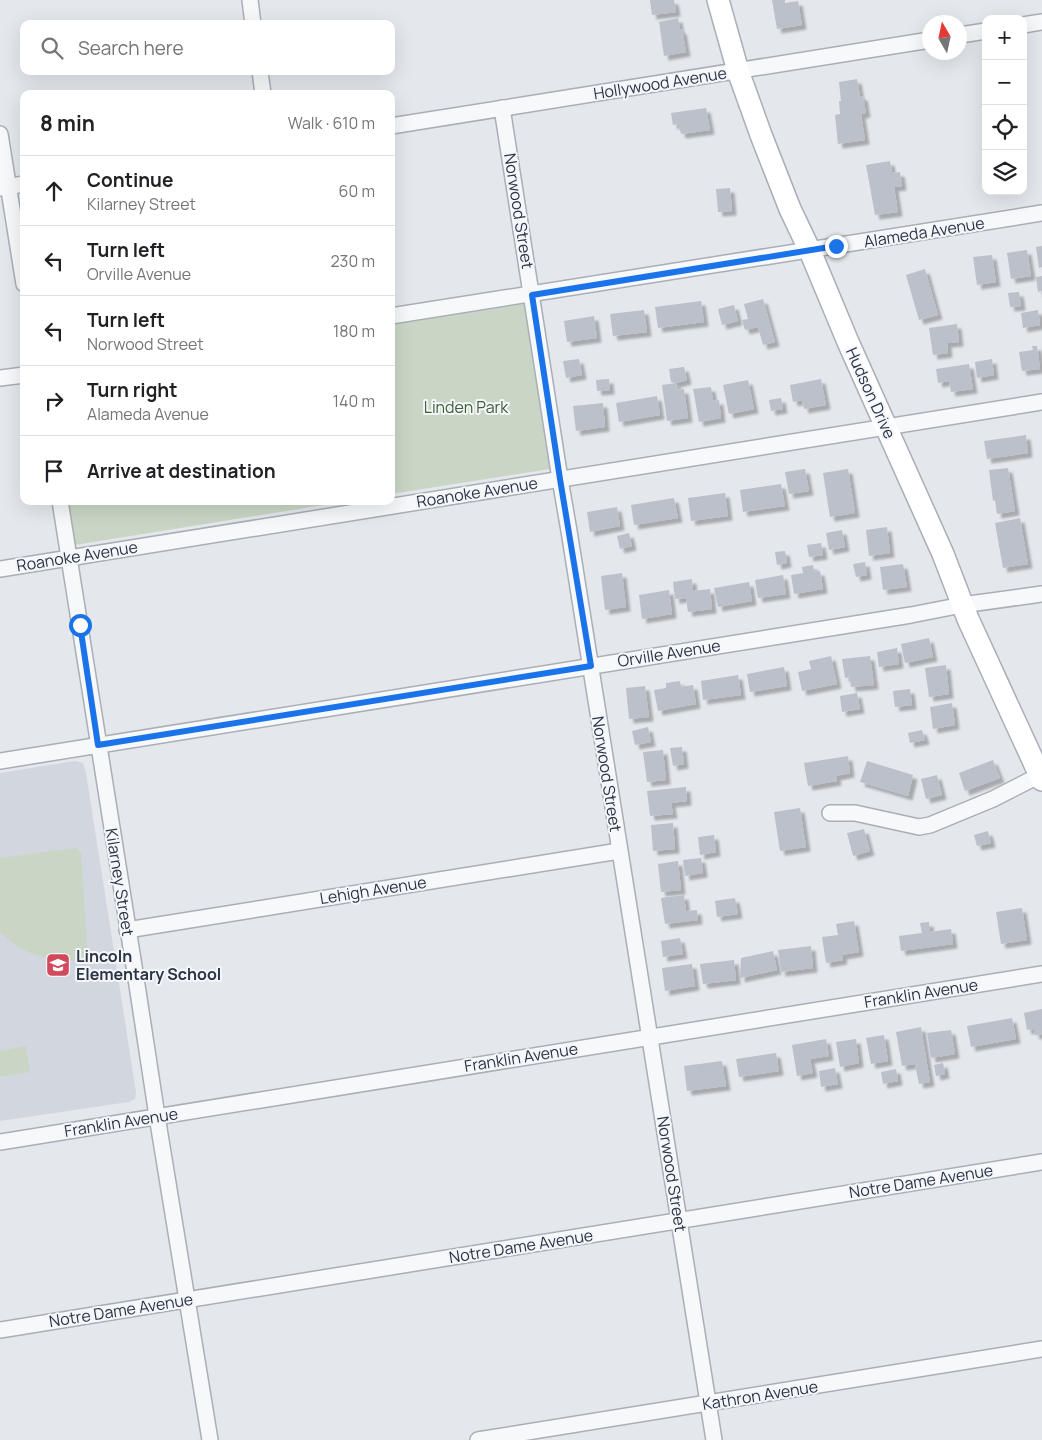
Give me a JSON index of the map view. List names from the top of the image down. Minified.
{"streets":{"street":["Hollywood Avenue","Norwood Street","Alameda Avenue","Hudson Drive","Roanoke Avenue","Orville Avenue","Kilarney Street","Lehigh Avenue","Franklin Avenue","Notre Dame Avenue","Kathron Avenue"]},"crossings":[["Hollywood Avenue","Norwood Street"],["Hollywood Avenue","Hudson Drive"],["Norwood Street","Alameda Avenue"],["Norwood Street","Roanoke Avenue"],["Norwood Street","Orville Avenue"],["Norwood Street","Lehigh Avenue"],["Norwood Street","Franklin Avenue"],["Norwood Street","Notre Dame Avenue"],["Norwood Street","Kathron Avenue"],["Alameda Avenue","Hudson Drive"],["Hudson Drive","Roanoke Avenue"],["Hudson Drive","Orville Avenue"],["Roanoke Avenue","Kilarney Street"],["Orville Avenue","Kilarney Street"],["Kilarney Street","Lehigh Avenue"],["Kilarney Street","Franklin Avenue"],["Kilarney Street","Notre Dame Avenue"]],"parks":["Linden Park"],"places":{"school or university":["Lincoln Elementary School"]},"north":"top","page":{"map_buttons":["+","−"],"search":"Search here","heading":["8 min","Walk · 610 m"],"list":[["Continue","Kilarney Street","60 m"],["Turn left","Orville Avenue","230 m"],["Turn left","Norwood Street","180 m"],["Turn right","Alameda Avenue","140 m"],"Arrive at destination"]}}
